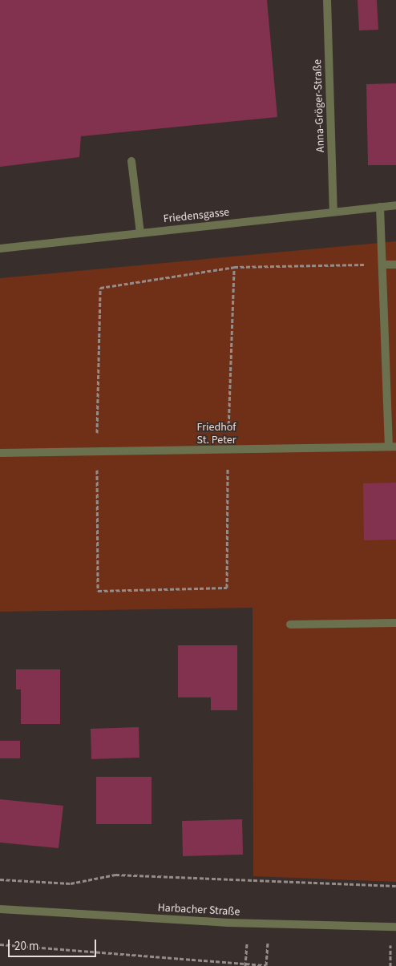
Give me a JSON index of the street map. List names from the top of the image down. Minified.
{"streets":{"street":["Anna-Gröger-Straße","Friedensgasse","Harbacher Straße"]},"crossings":[["Anna-Gröger-Straße","Friedensgasse"]],"parks":["Friedhof St. Peter"],"scale_bar":"20 m"}
